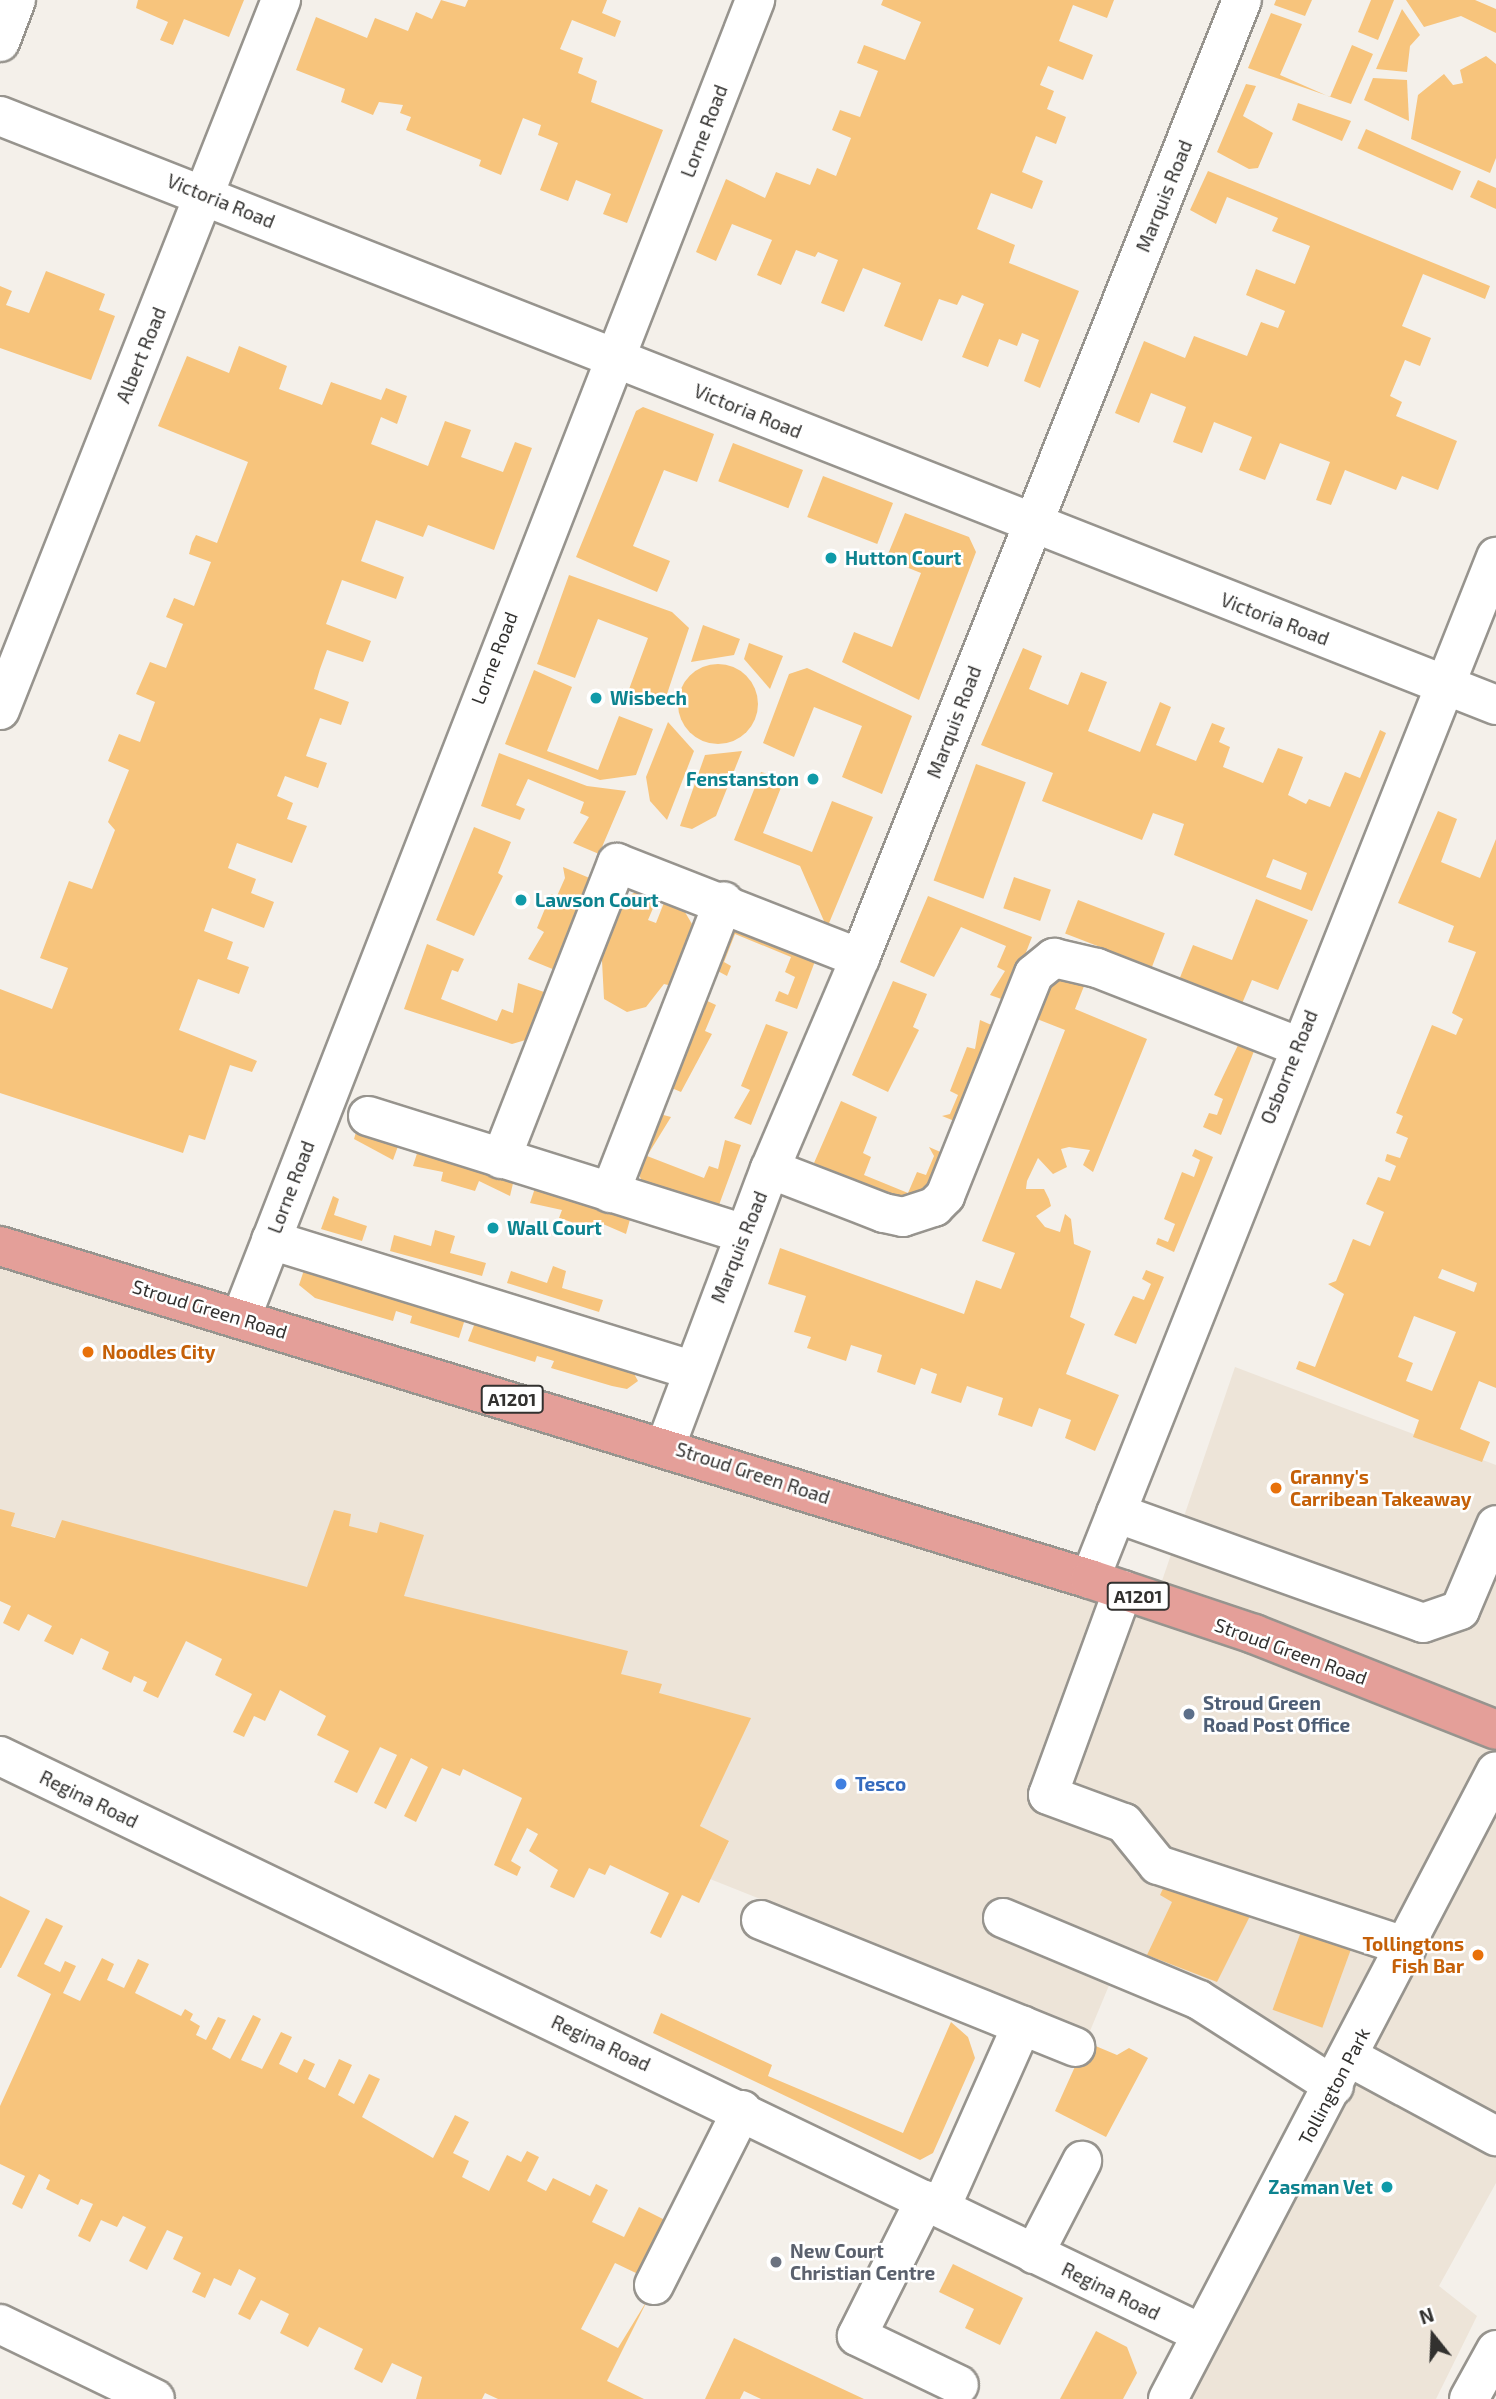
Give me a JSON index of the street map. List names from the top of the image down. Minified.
{"streets":{"main road":["Stroud Green Road","A1201"],"street":["Lorne Road","Marquis Road","Victoria Road","Albert Road","Osborne Road","Regina Road","Tollington Park"]},"crossings":[["Lorne Road","Victoria Road"],["Lorne Road","Stroud Green Road"],["Marquis Road","Victoria Road"],["Marquis Road","Stroud Green Road"],["Victoria Road","Albert Road"],["Victoria Road","Osborne Road"],["Osborne Road","Stroud Green Road"],["Osborne Road","Tollington Park"],["Regina Road","Tollington Park"]],"places":["Hutton Court","Wisbech","Fenstanston","Lawson Court","Wall Court","Noodles City","Granny's Carribean Takeaway","Stroud Green Road Post Office","Tesco","Tollingtons Fish Bar","Zasman Vet","New Court Christian Centre"],"north":"top"}
